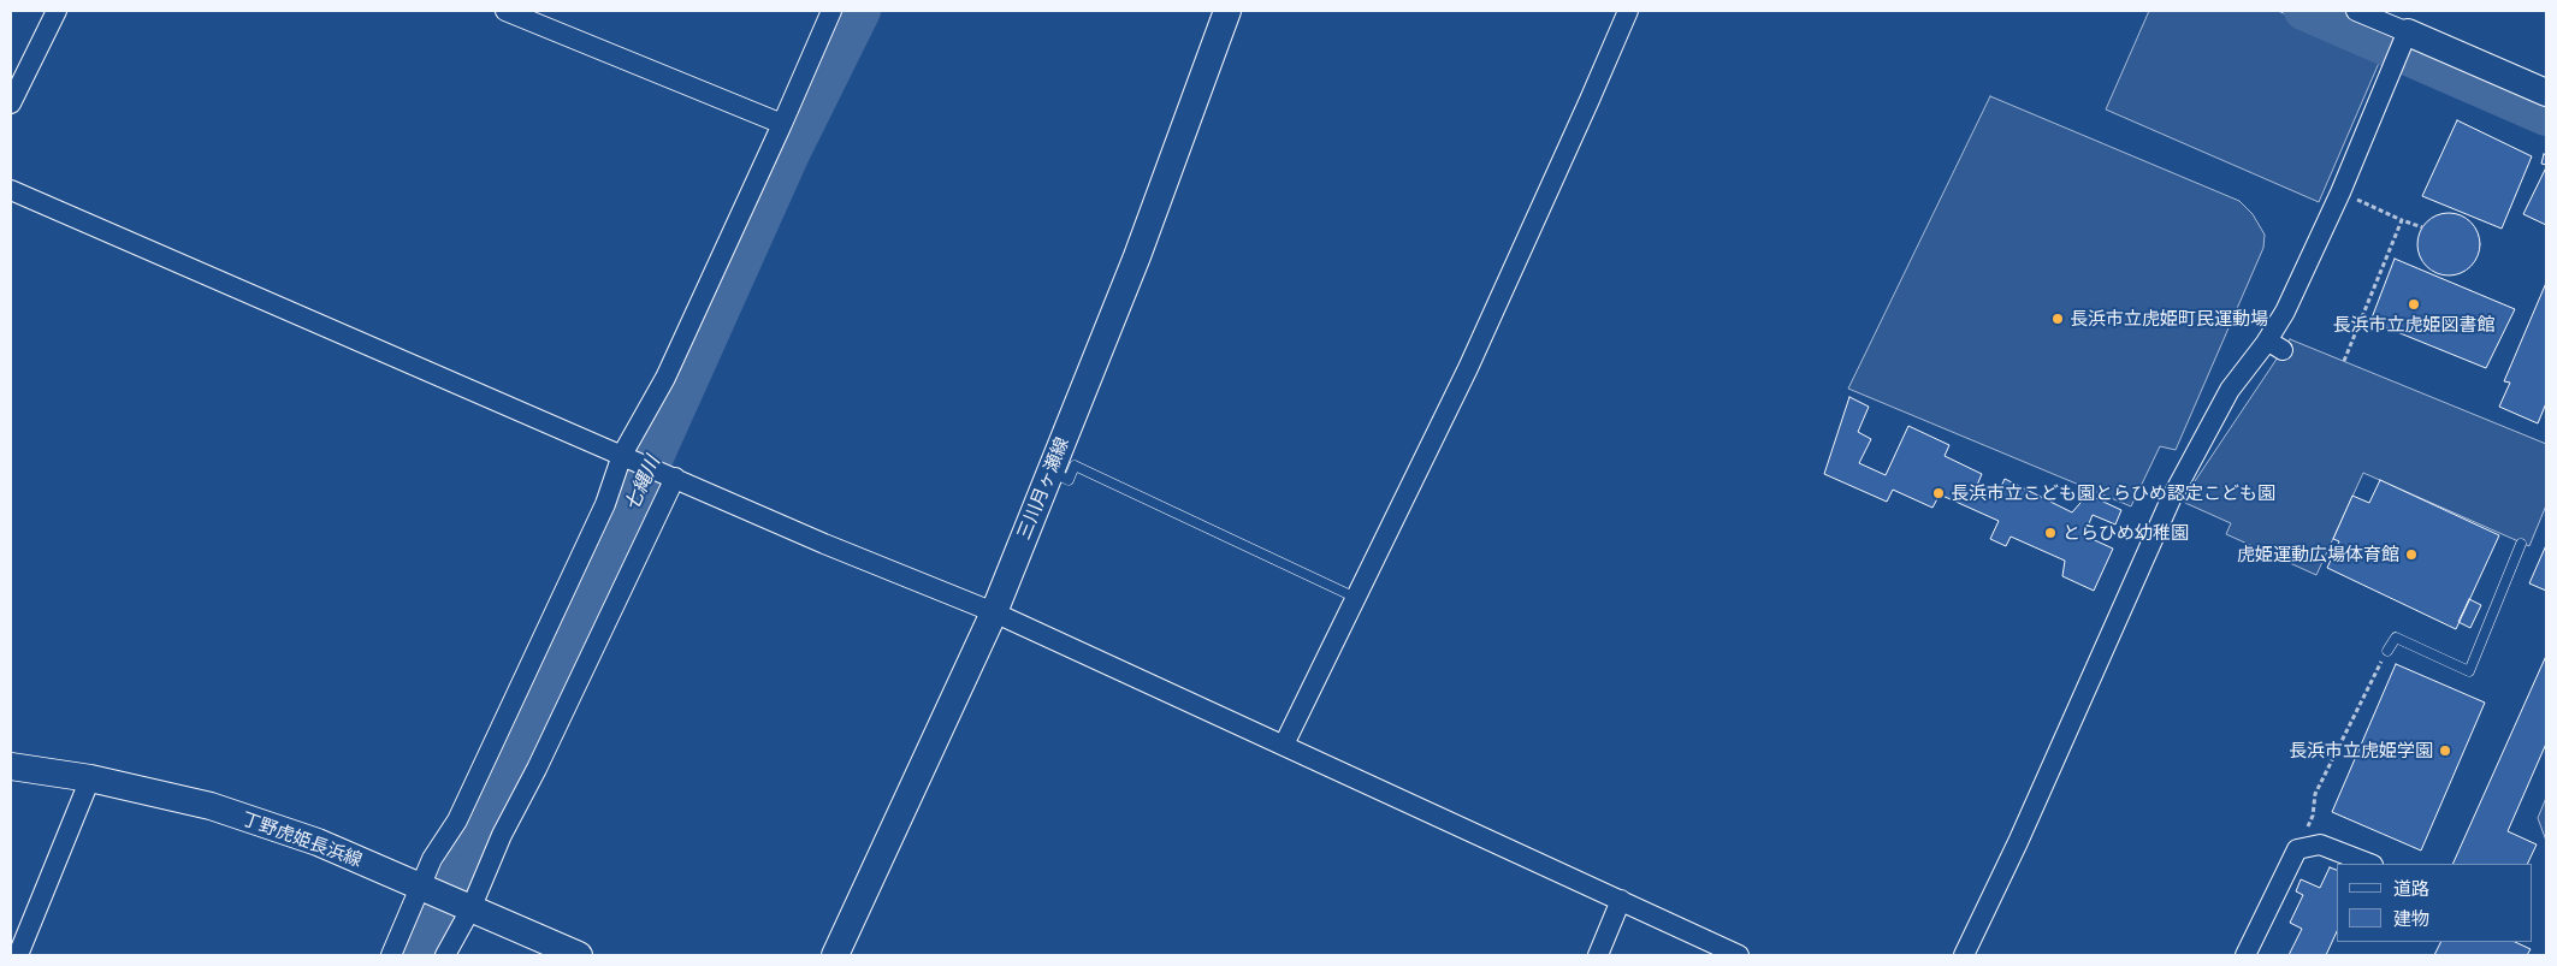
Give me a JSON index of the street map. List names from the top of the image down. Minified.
{"streets":{"main road":["三川月ヶ瀬線","丁野虎姫長浜線"]},"water":["七縄川"],"places":["長浜市立虎姫図書館","長浜市立虎姫町民運動場","長浜市立こども園とらひめ認定こども園","とらひめ幼稚園","虎姫運動広場体育館","長浜市立虎姫学園"],"legend":["道路","建物"]}
